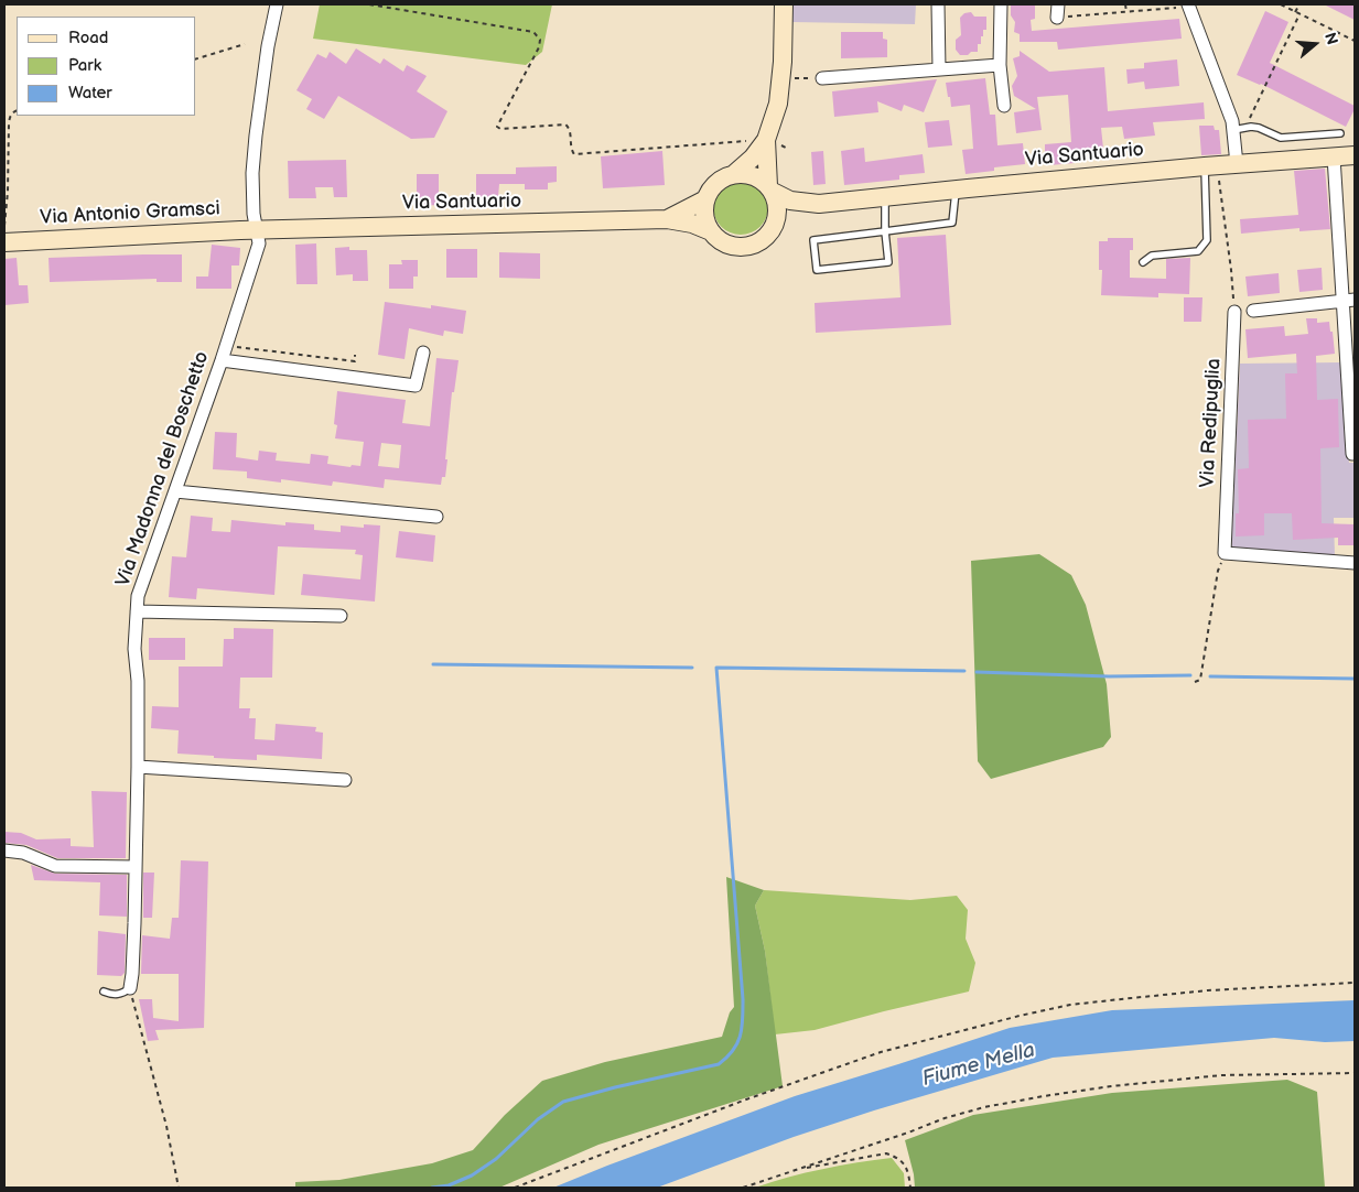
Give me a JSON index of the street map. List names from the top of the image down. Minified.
{"streets":{"street":["Via Santuario","Via Antonio Gramsci","Via Redipuglia","Via Madonna del Boschetto"]},"crossings":[["Via Santuario","Via Antonio Gramsci"],["Via Santuario","Via Madonna del Boschetto"],["Via Antonio Gramsci","Via Madonna del Boschetto"]],"water":["Fiume Mella"],"legend":["Road","Park","Water"],"north":"right"}
